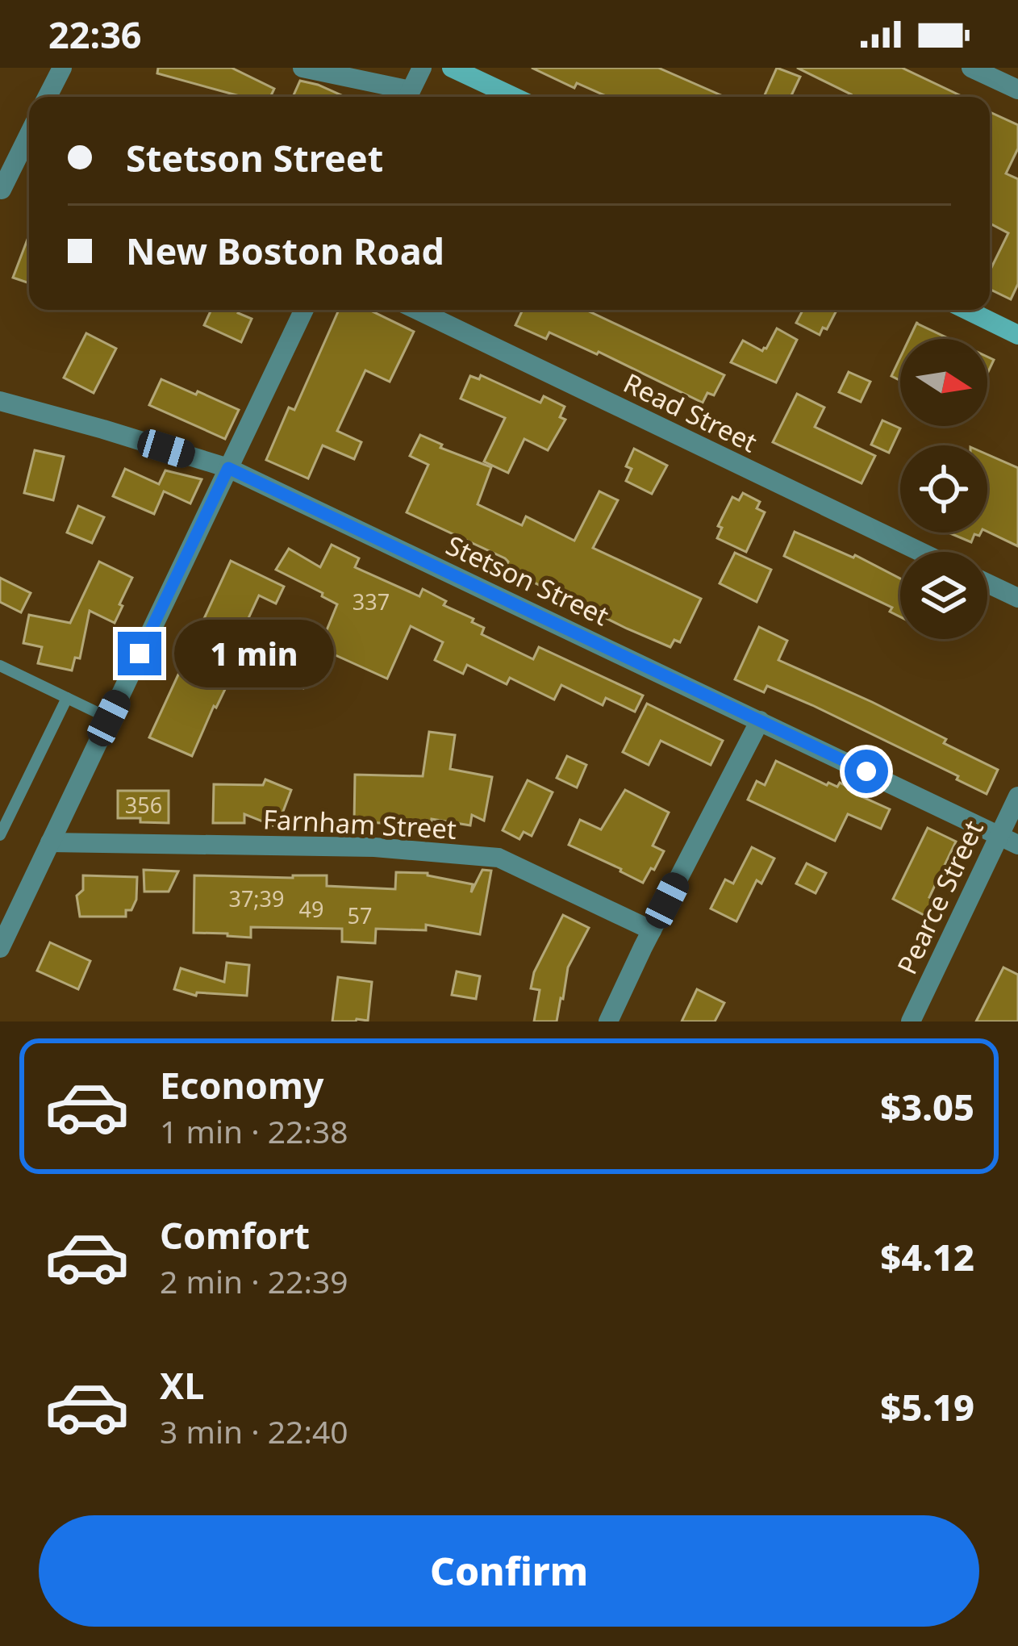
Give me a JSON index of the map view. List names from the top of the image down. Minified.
{"streets":{"street":["Read Street","Stetson Street","Farnham Street","Pearce Street"]},"crossings":[["Stetson Street","Pearce Street"]],"house_numbers":["337","356","37;39","49","57"],"north":"right","page":{"status":"22:36","banner":["Stetson Street","New Boston Road"],"bubble":"1 min","list":[{"name":"Economy","note":"1 min · 22:38","value":"$3.05"},{"name":"Comfort","note":"2 min · 22:39","value":"$4.12"},{"name":"XL","note":"3 min · 22:40","value":"$5.19"}],"buttons":"Confirm"}}
